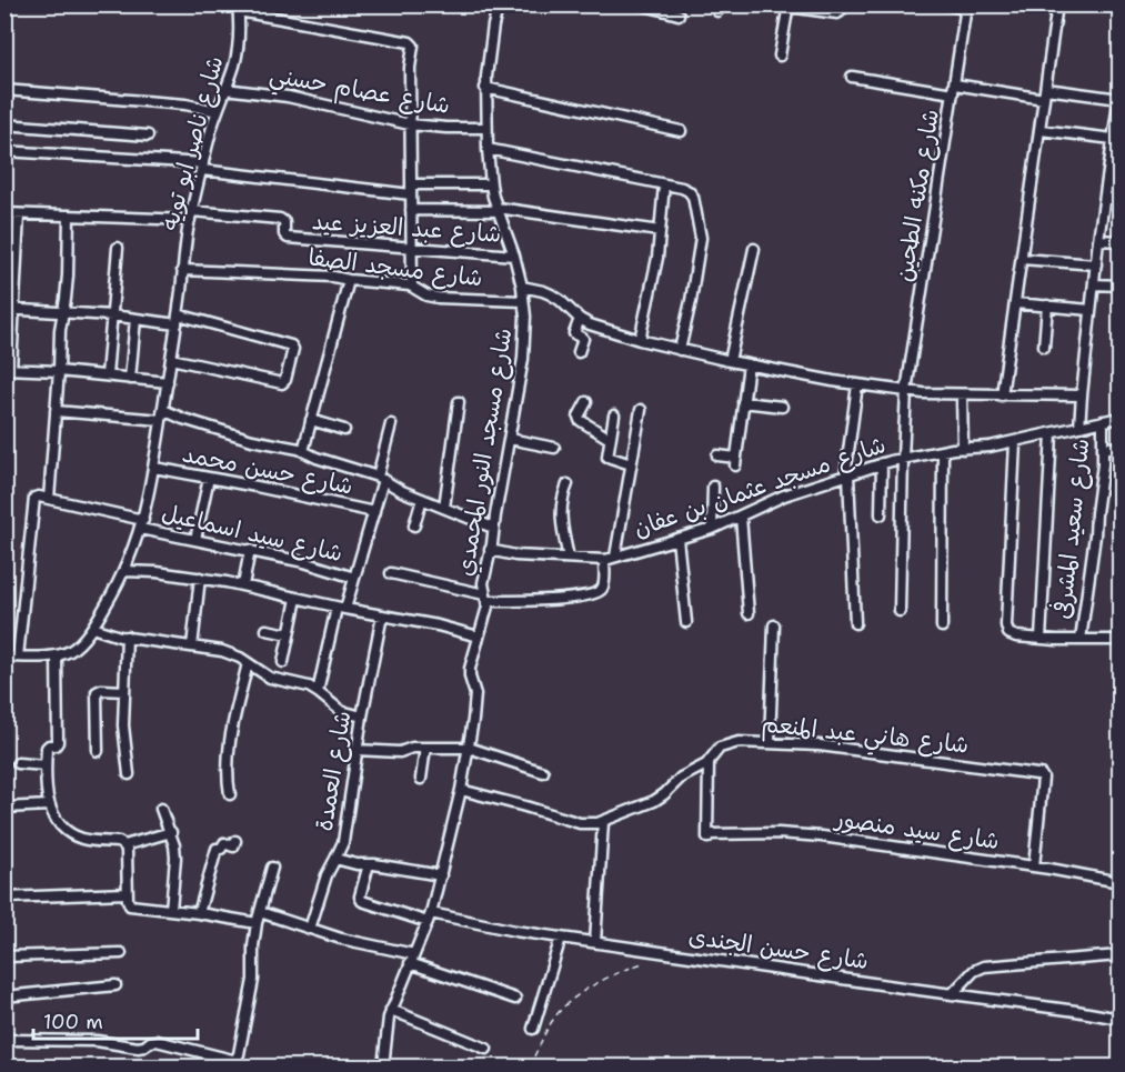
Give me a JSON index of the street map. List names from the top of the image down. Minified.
{"streets":{"street":["شارع عصام حسني","شارع ناصر ابو تويه","شارع مكنه الطحين","شارع عبد العزيز عيد","شارع مسجد الصفا","شارع مسجد النور المحمدي","شارع حسن محمد","شارع مسجد عثمان بن عفان","شارع سعيد المشرفى","شارع سيد اسماعيل","شارع هاني عبد المنعم","شارع العمدة","شارع سيد منصور","شارع حسن الجندى"]},"crossings":[["شارع عصام حسني","شارع ناصر ابو تويه"],["شارع عصام حسني","شارع مسجد النور المحمدي"],["شارع ناصر ابو تويه","شارع عبد العزيز عيد"],["شارع ناصر ابو تويه","شارع مسجد الصفا"],["شارع ناصر ابو تويه","شارع حسن محمد"],["شارع ناصر ابو تويه","شارع سيد اسماعيل"],["شارع مكنه الطحين","شارع مسجد عثمان بن عفان"],["شارع عبد العزيز عيد","شارع مسجد النور المحمدي"],["شارع مسجد الصفا","شارع مسجد النور المحمدي"],["شارع مسجد النور المحمدي","شارع مسجد عثمان بن عفان"],["شارع مسجد النور المحمدي","شارع هاني عبد المنعم"],["شارع مسجد النور المحمدي","شارع حسن الجندى"],["شارع مسجد عثمان بن عفان","شارع سعيد المشرفى"],["شارع هاني عبد المنعم","شارع سيد منصور"]],"scale_bar":"100 m"}
